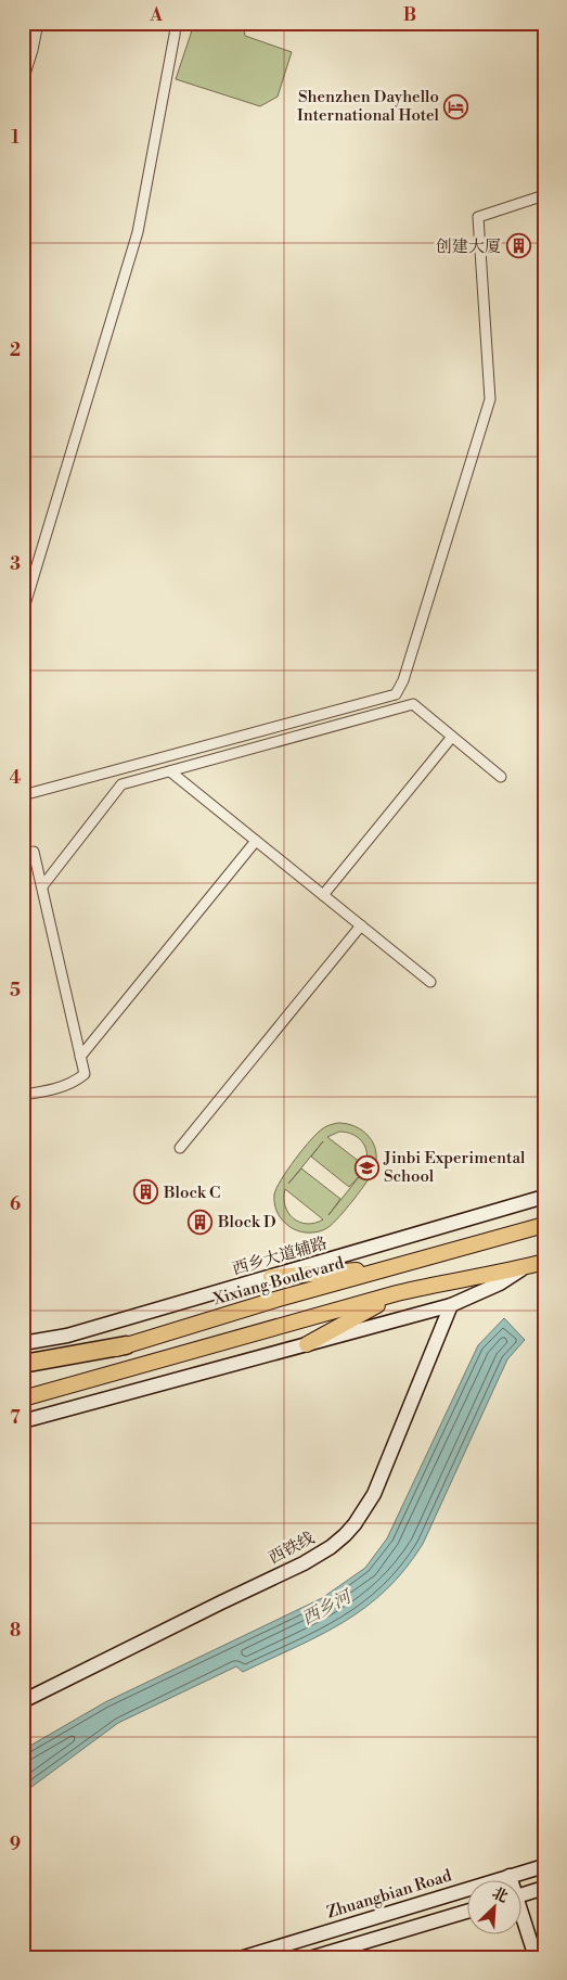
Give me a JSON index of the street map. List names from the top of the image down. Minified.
{"streets":{"main road":["Xixiang Boulevard"],"street":["西乡大道辅路","西铁线","Zhuangbian Road"]},"water":["西乡河"],"places":{"hotel":["Shenzhen Dayhello International Hotel"],"building":["创建大厦","Block C","Block D"],"school or university":["Jinbi Experimental School"]},"north":"top right","grid":{"columns":["A","B"],"rows":["1","2","3","4","5","6","7","8","9"]}}
